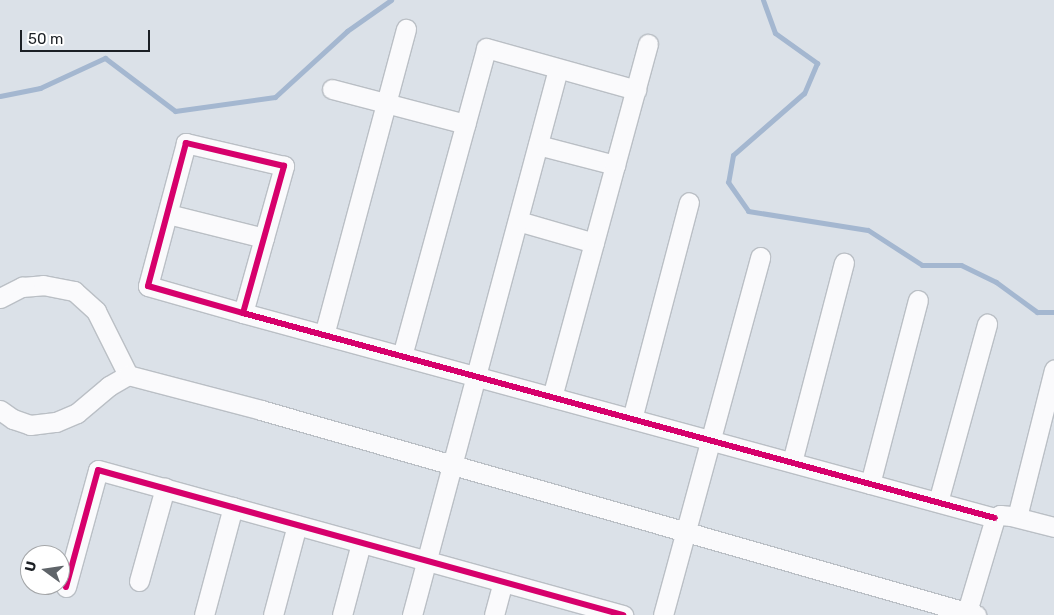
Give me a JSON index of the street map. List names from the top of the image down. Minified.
{"scale_bar":"50 m","north":"left"}
